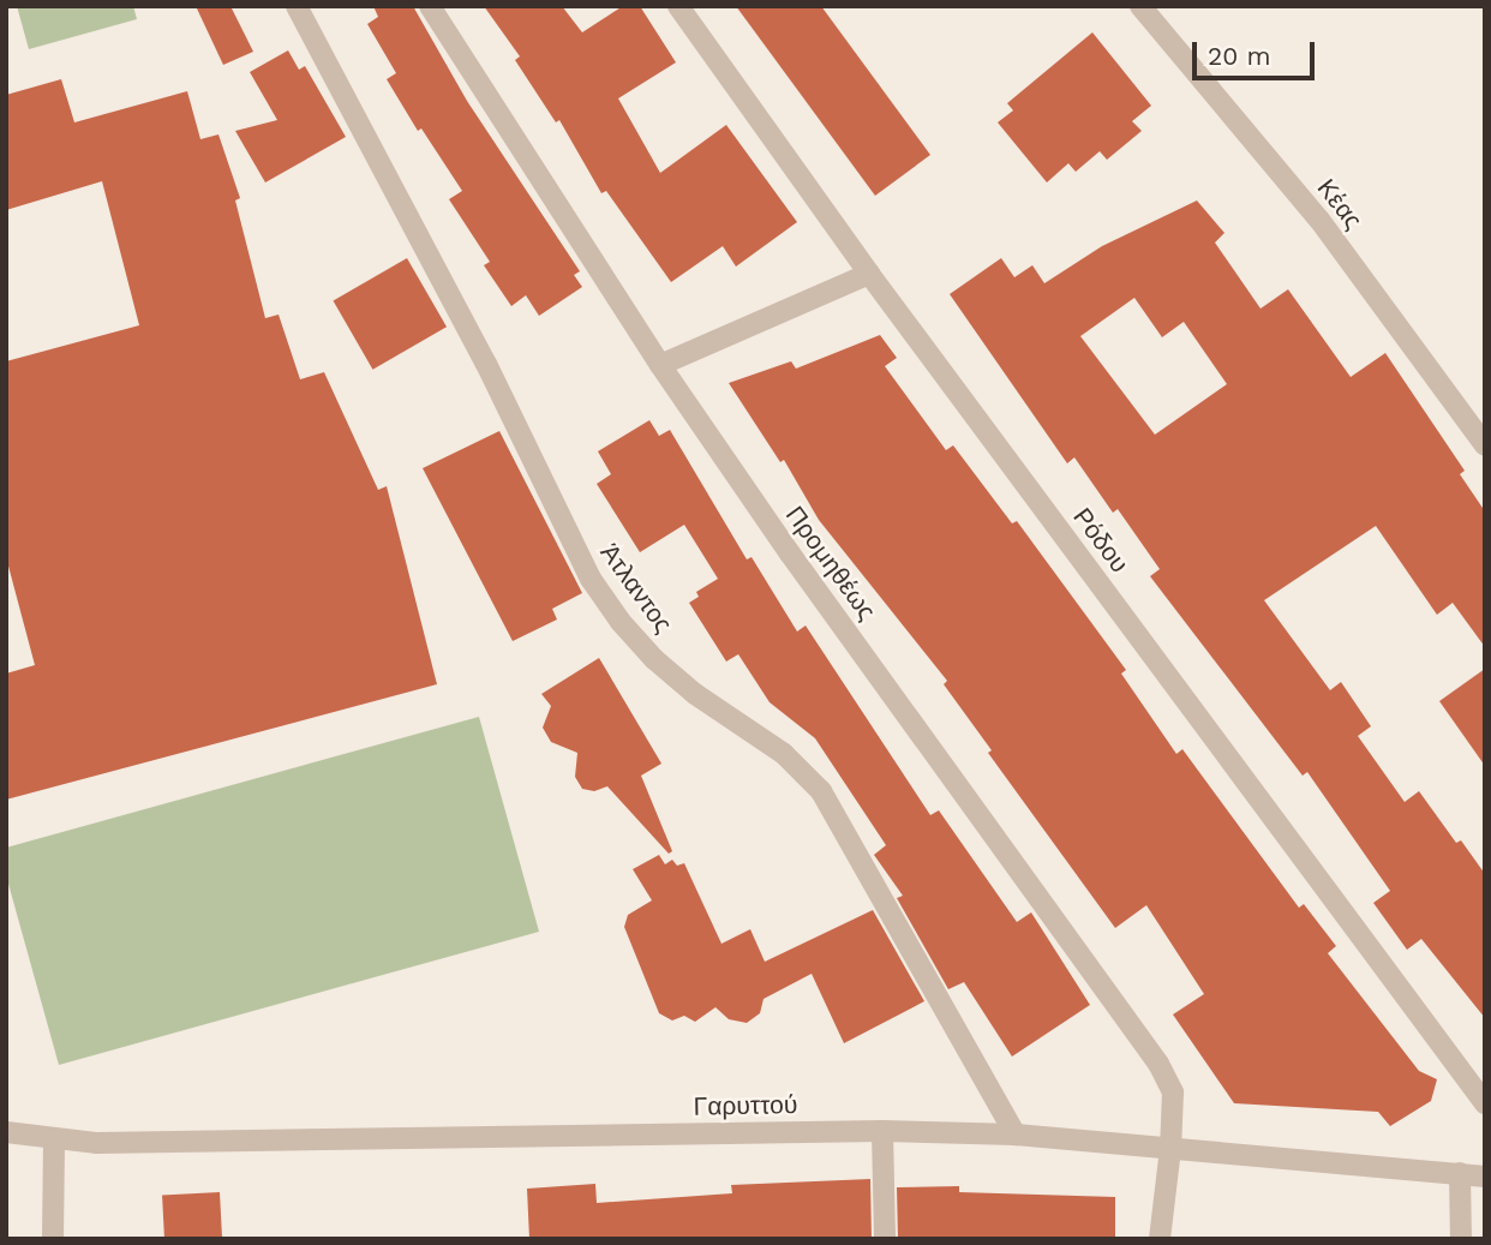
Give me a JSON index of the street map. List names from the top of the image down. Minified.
{"streets":{"street":["Κέας","Ρόδου","Προμηθέως","Άτλαντος","Γαρυττού"]},"crossings":[["Προμηθέως","Γαρυττού"],["Άτλαντος","Γαρυττού"]],"scale_bar":"20 m"}
